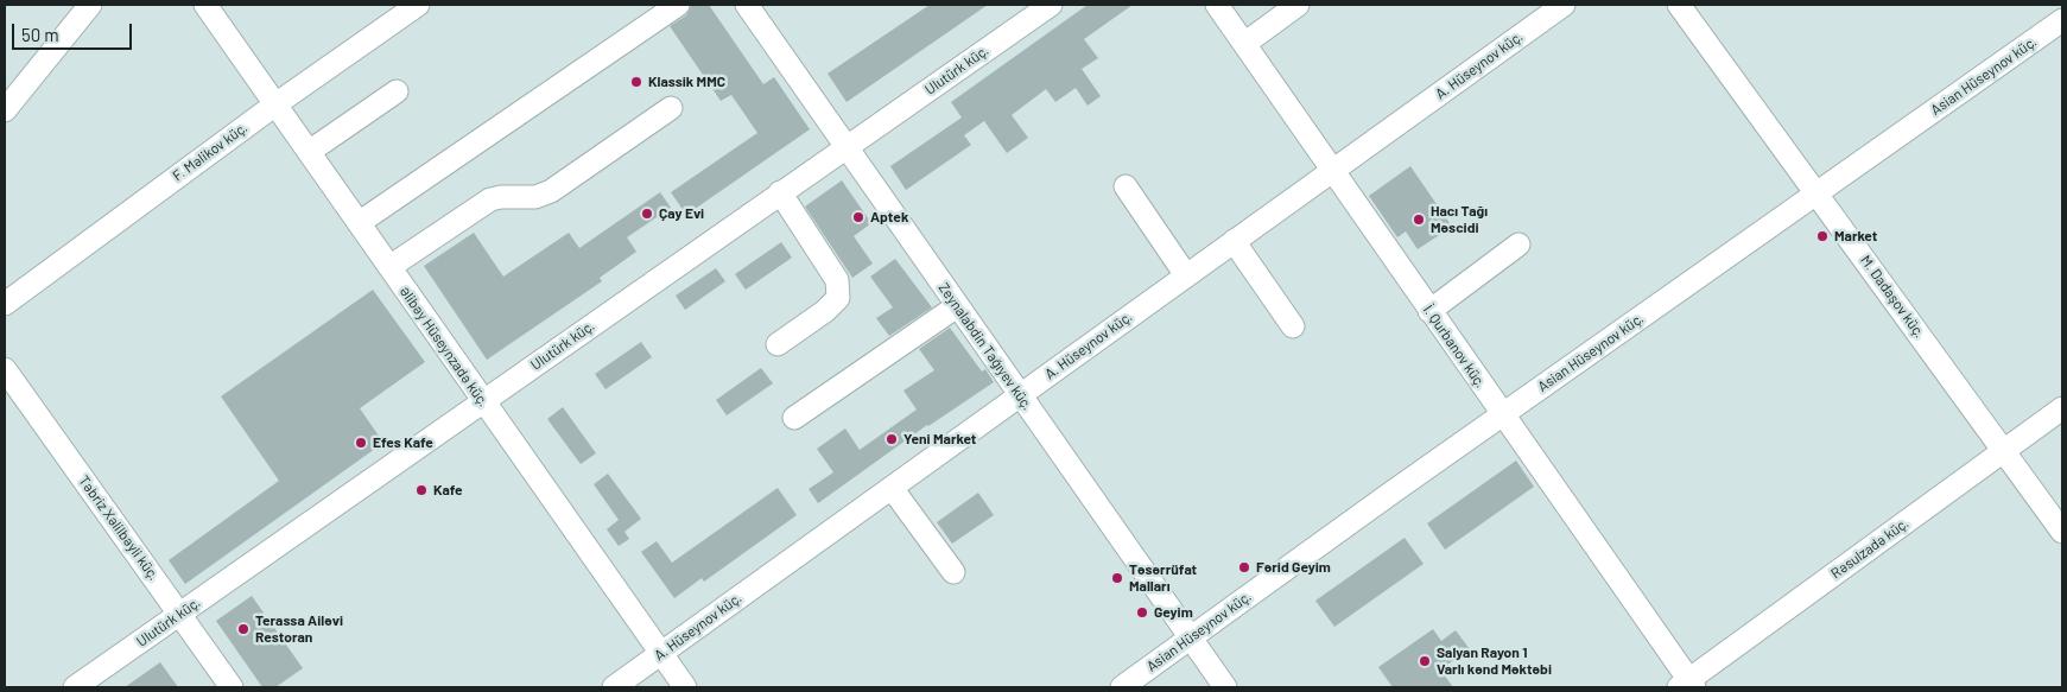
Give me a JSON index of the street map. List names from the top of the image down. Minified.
{"streets":{"street":["A. Hüseynov küç.","Ulutürk küç.","Asian Hüseynov küç.","F. Məlikov küç.","M. Dadaşov küç.","Əlibəy Hüseynzadə küç.","Zeynalabdin Tağıyev küç.","İ. Qurbanov küç.","Təbriz Xəlilbəyli küç.","Rəsulzadə küç."]},"crossings":[["A. Hüseynov küç.","Əlibəy Hüseynzadə küç."],["A. Hüseynov küç.","Zeynalabdin Tağıyev küç."],["A. Hüseynov küç.","İ. Qurbanov küç."],["Ulutürk küç.","Əlibəy Hüseynzadə küç."],["Ulutürk küç.","Zeynalabdin Tağıyev küç."],["Ulutürk küç.","Təbriz Xəlilbəyli küç."],["Asian Hüseynov küç.","M. Dadaşov küç."],["Asian Hüseynov küç.","Zeynalabdin Tağıyev küç."],["Asian Hüseynov küç.","İ. Qurbanov küç."],["F. Məlikov küç.","Əlibəy Hüseynzadə küç."],["M. Dadaşov küç.","Rəsulzadə küç."],["İ. Qurbanov küç.","Rəsulzadə küç."]],"places":["Klassik MMC","Çay Evi","Aptek","Hacı Tağı Məscidi","Market","Yeni Market","Efes Kafe","Kafe","Fərid Geyim","Təsərrüfat Malları","Geyim","Terassa Ailəvi Restoran","Salyan Rayon 1 Varlı kənd Məktəbi"],"scale_bar":"50 m"}
